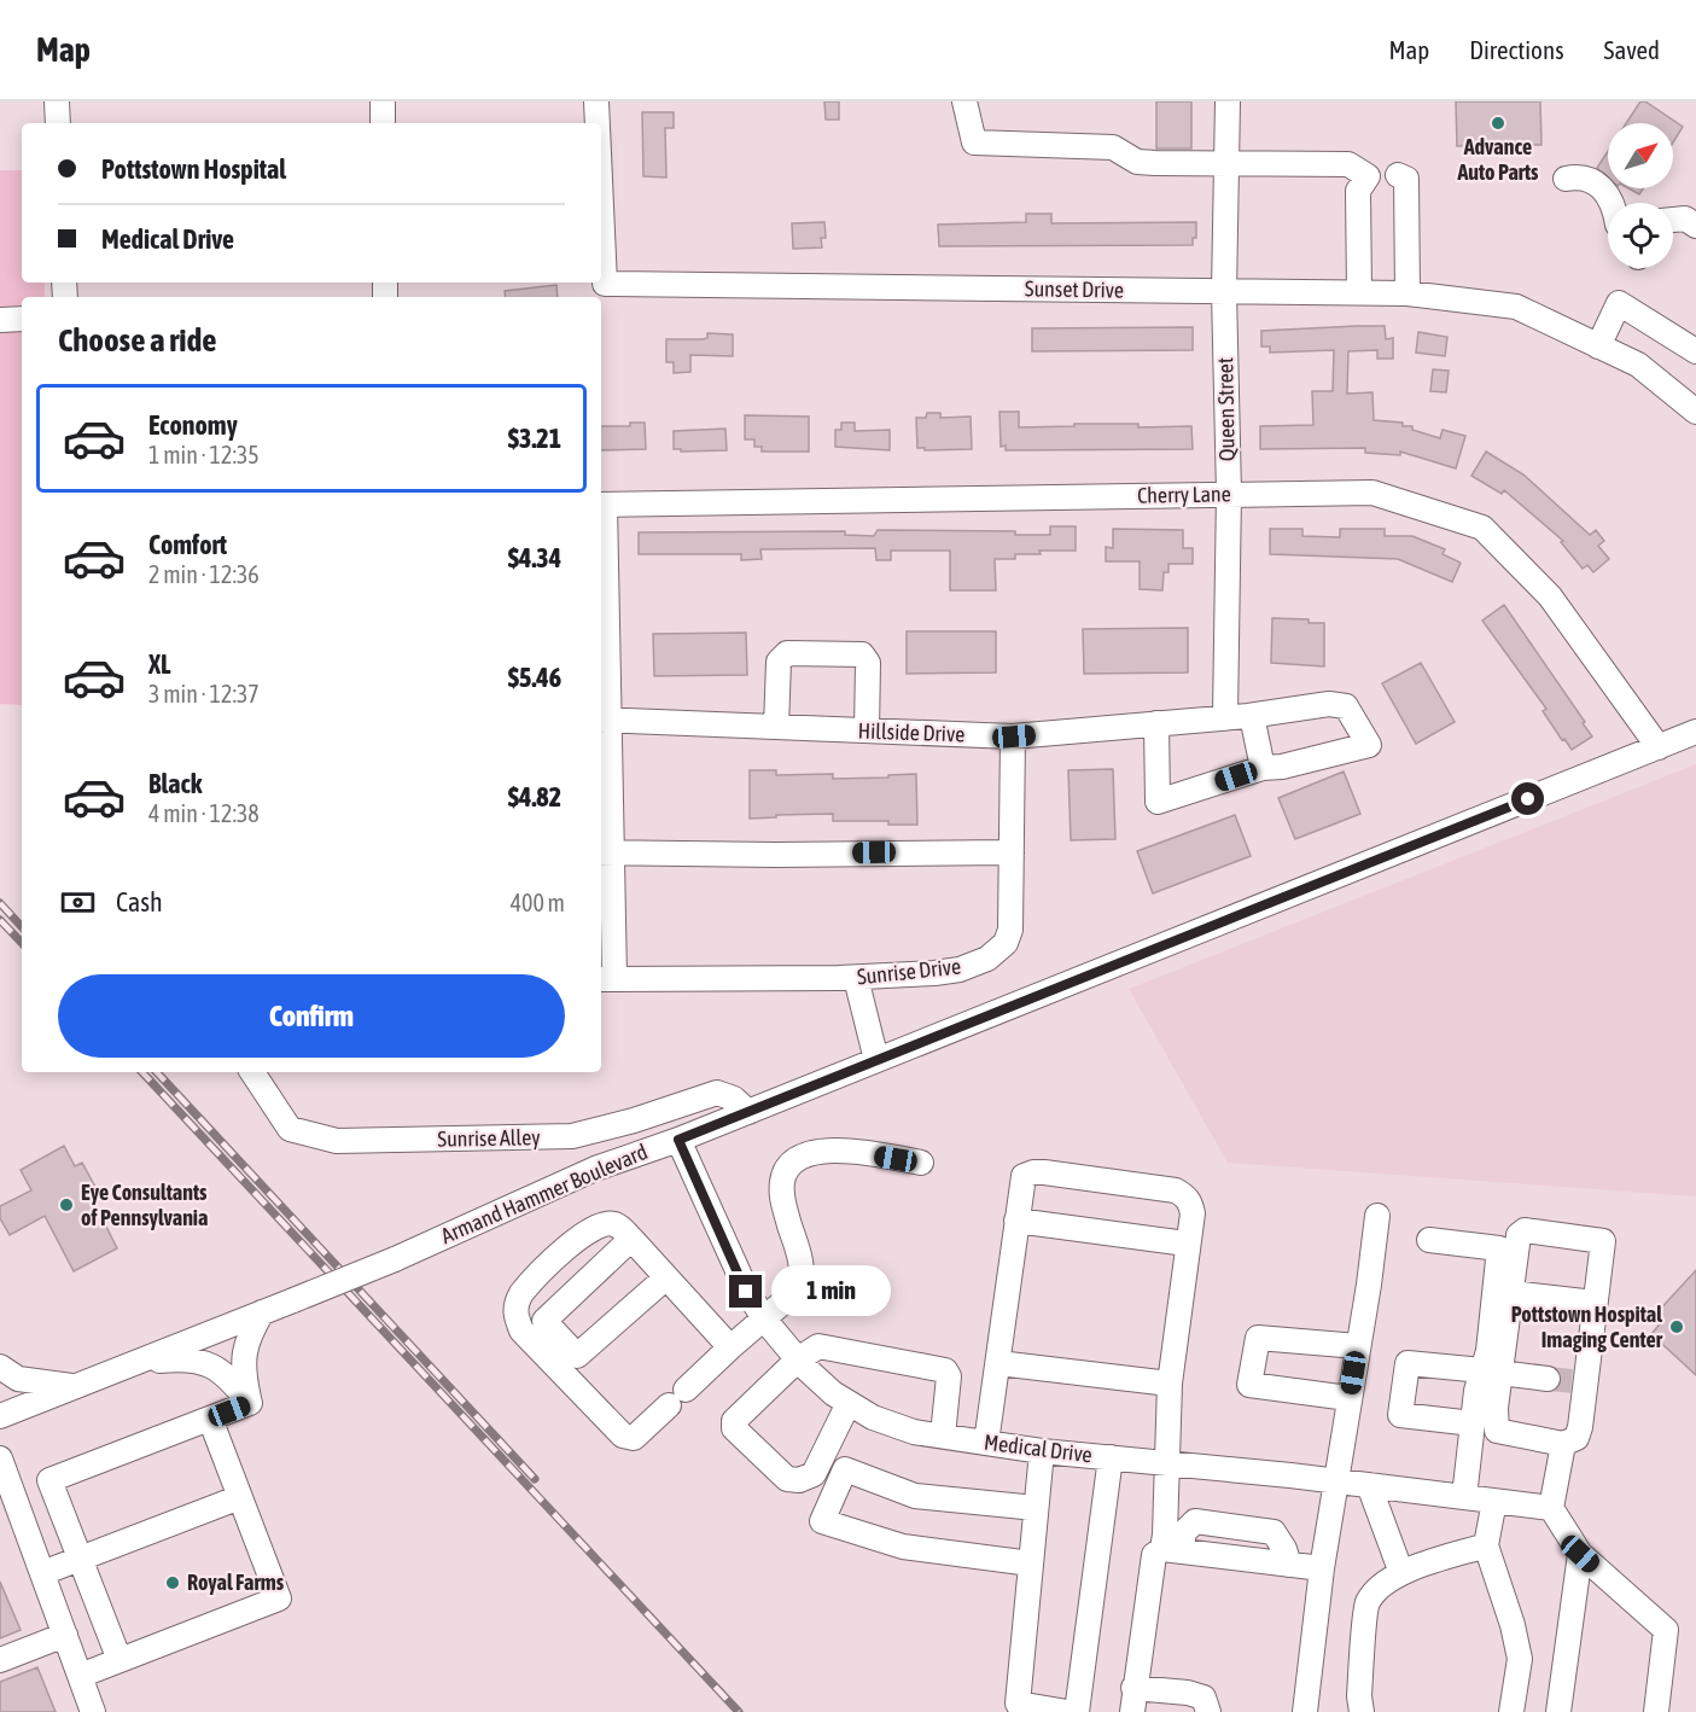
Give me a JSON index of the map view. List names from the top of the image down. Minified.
{"streets":{"street":["Sunset Drive","Queen Street","Cherry Lane","Hillside Drive","Sunrise Drive","Sunrise Alley","Armand Hammer Boulevard","Medical Drive"]},"crossings":[["Sunset Drive","Queen Street"],["Queen Street","Cherry Lane"],["Queen Street","Hillside Drive"],["Cherry Lane","Armand Hammer Boulevard"],["Hillside Drive","Sunrise Drive"],["Sunrise Alley","Armand Hammer Boulevard"],["Armand Hammer Boulevard","Medical Drive"]],"places":["Advance Auto Parts","Eye Consultants of Pennsylvania","Pottstown Hospital Imaging Center","Royal Farms"],"north":"top right","page":{"header":"Map","nav":["Map","Directions","Saved"],"banner":["Pottstown Hospital","Medical Drive"],"heading":"Choose a ride","list":[{"name":"Economy","note":"1 min · 12:35","value":"$3.21"},{"name":"Comfort","note":"2 min · 12:36","value":"$4.34"},{"name":"XL","note":"3 min · 12:37","value":"$5.46"},{"name":"Black","note":"4 min · 12:38","value":"$4.82"}],"pay":["Cash","400 m"],"buttons":"Confirm","bubble":"1 min"}}
